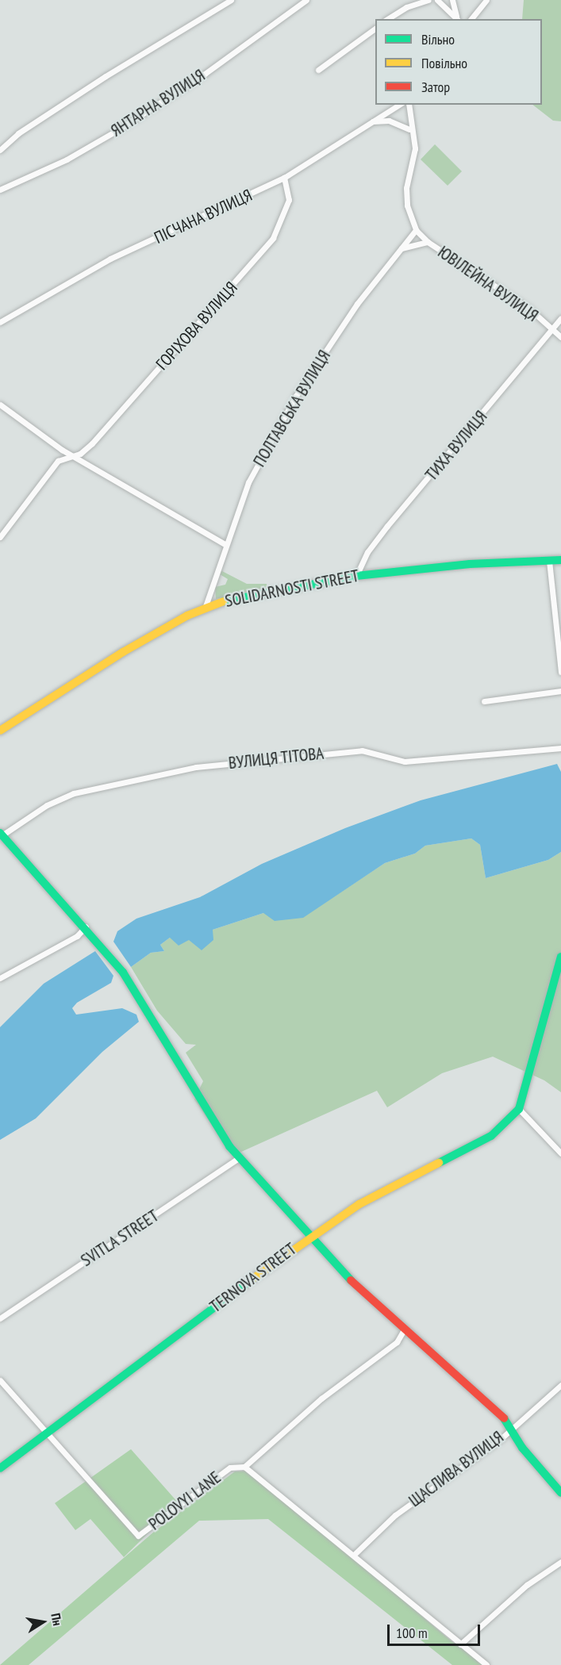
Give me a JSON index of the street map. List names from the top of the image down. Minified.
{"streets":{"street":["ЯНТАРНА ВУЛИЦЯ","ПІСЧАНА ВУЛИЦЯ","ЮВІЛЕЙНА ВУЛИЦЯ","ГОРІХОВА ВУЛИЦЯ","ПОЛТАВСЬКА ВУЛИЦЯ","ТИХА ВУЛИЦЯ","SOLIDARNOSTI STREET","ВУЛИЦЯ ТІТОВА","SVITLA STREET","TERNOVA STREET","ЩАСЛИВА ВУЛИЦЯ","POLOVYI LANE"]},"crossings":[["ПІСЧАНА ВУЛИЦЯ","ГОРІХОВА ВУЛИЦЯ"],["ЮВІЛЕЙНА ВУЛИЦЯ","ПОЛТАВСЬКА ВУЛИЦЯ"],["ЮВІЛЕЙНА ВУЛИЦЯ","ТИХА ВУЛИЦЯ"],["ПОЛТАВСЬКА ВУЛИЦЯ","SOLIDARNOSTI STREET"],["ТИХА ВУЛИЦЯ","SOLIDARNOSTI STREET"],["TERNOVA STREET","POLOVYI LANE"]],"legend":["Вільно","Повільно","Затор"],"scale_bar":"100 m","north":"right"}
